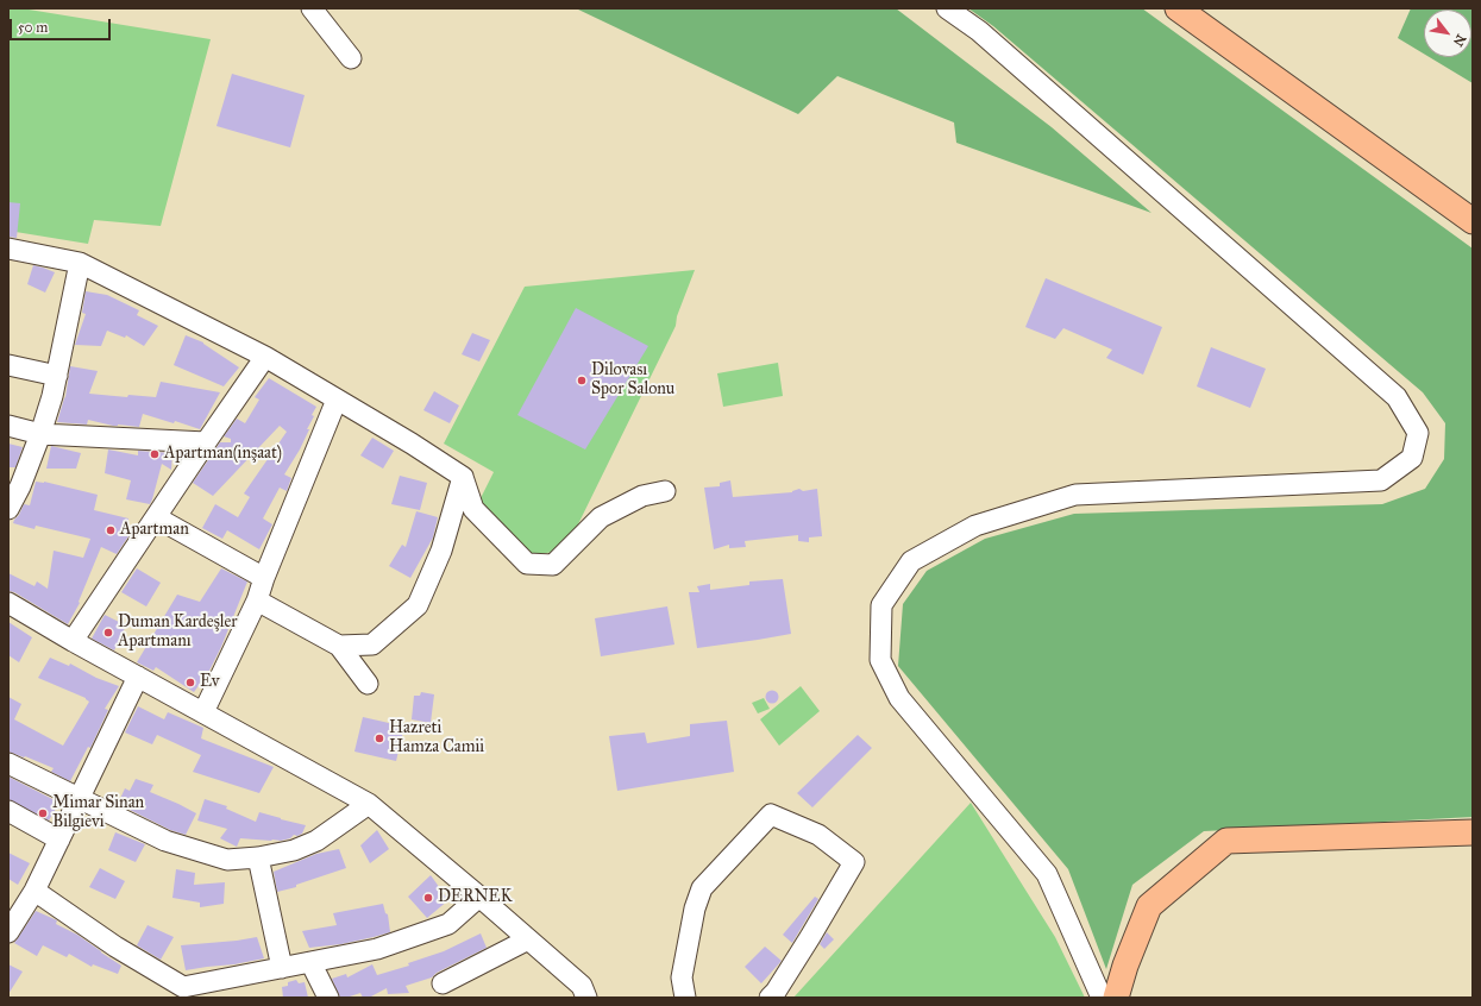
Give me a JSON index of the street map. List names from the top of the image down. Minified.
{"places":["Dilovası Spor Salonu","Apartman(inşaat)","Apartman","Duman Kardeşler Apartmanı","Ev","Hazreti Hamza Camii","Mimar Sinan Bilgievi","DERNEK"],"scale_bar":"50 m","north":"bottom right"}
